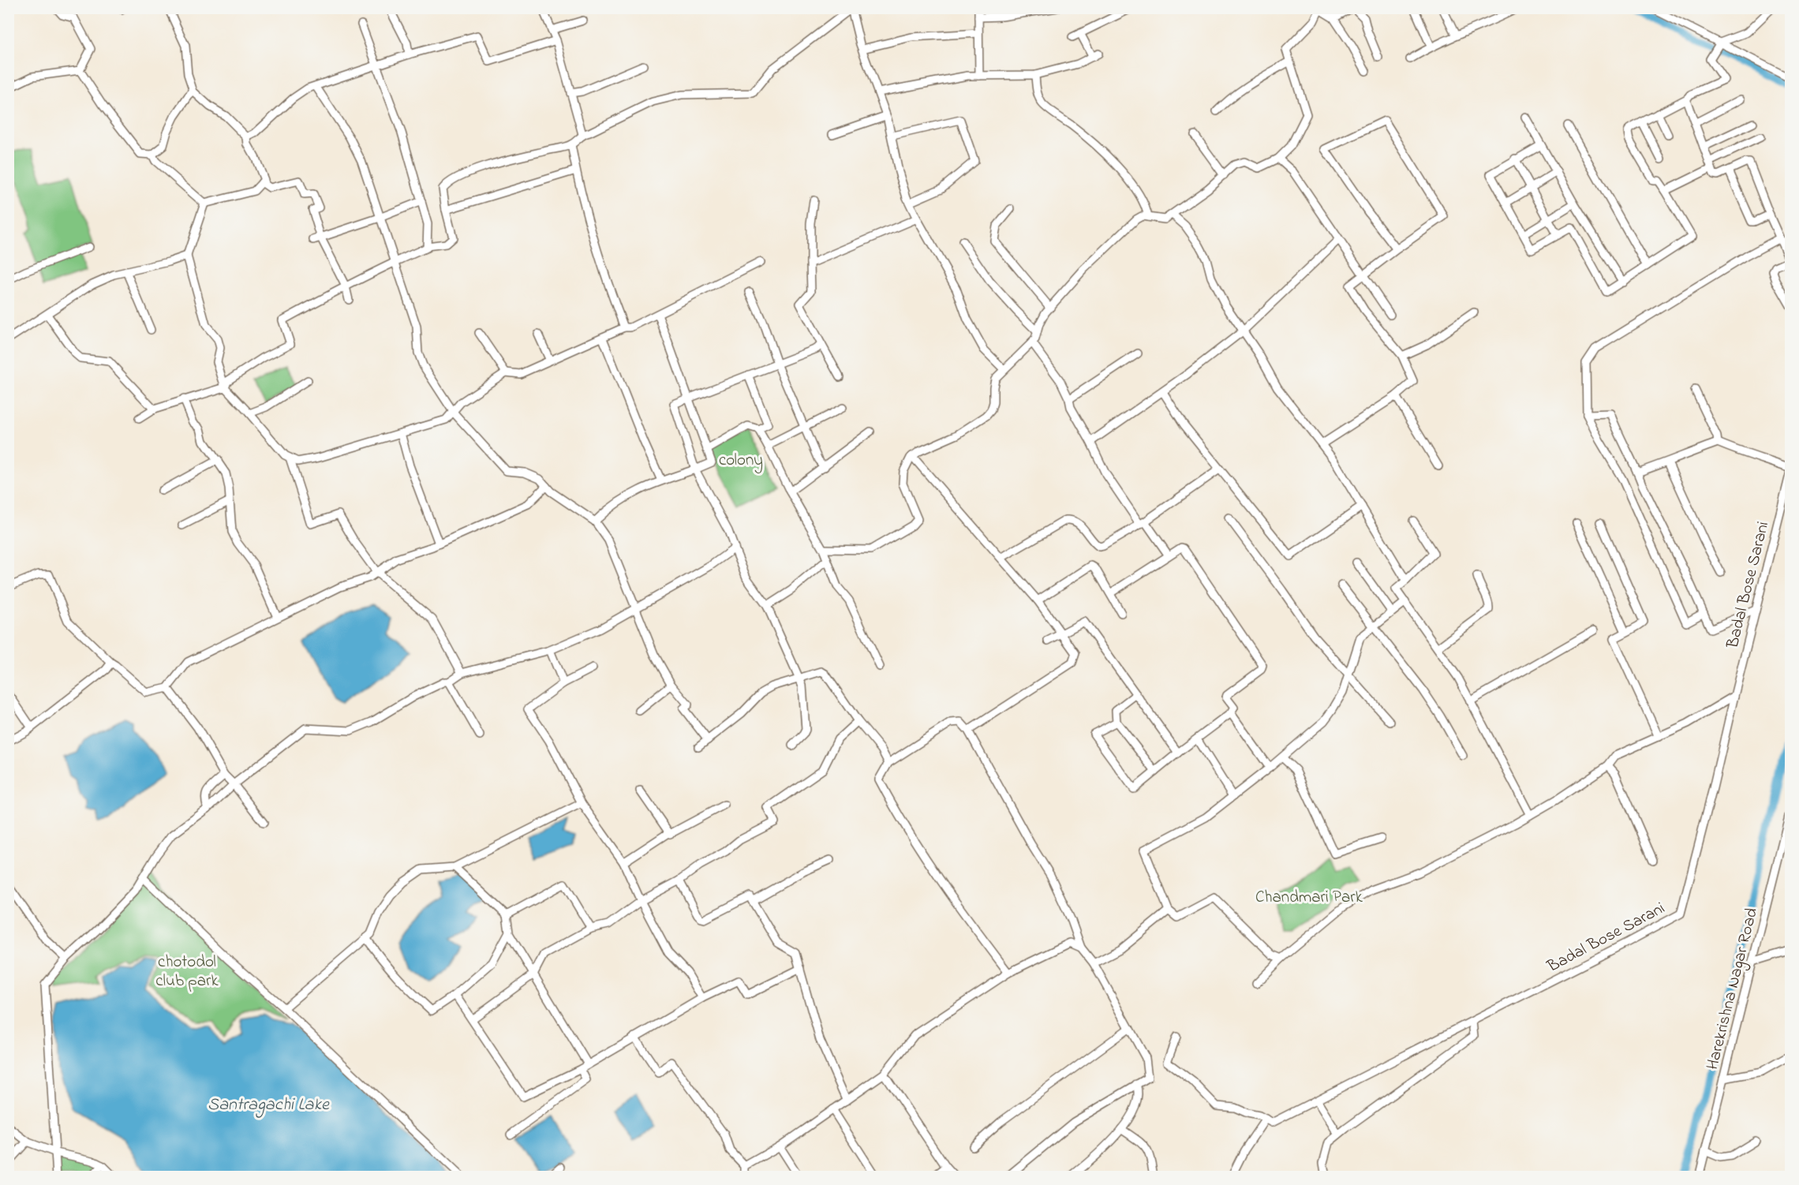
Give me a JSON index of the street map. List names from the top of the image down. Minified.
{"streets":{"street":["Badal Bose Sarani","Harekrishna Nagar Road"]},"water":["Santragachi Lake"],"parks":["colony","Chandmari Park","chotodol club park"]}
